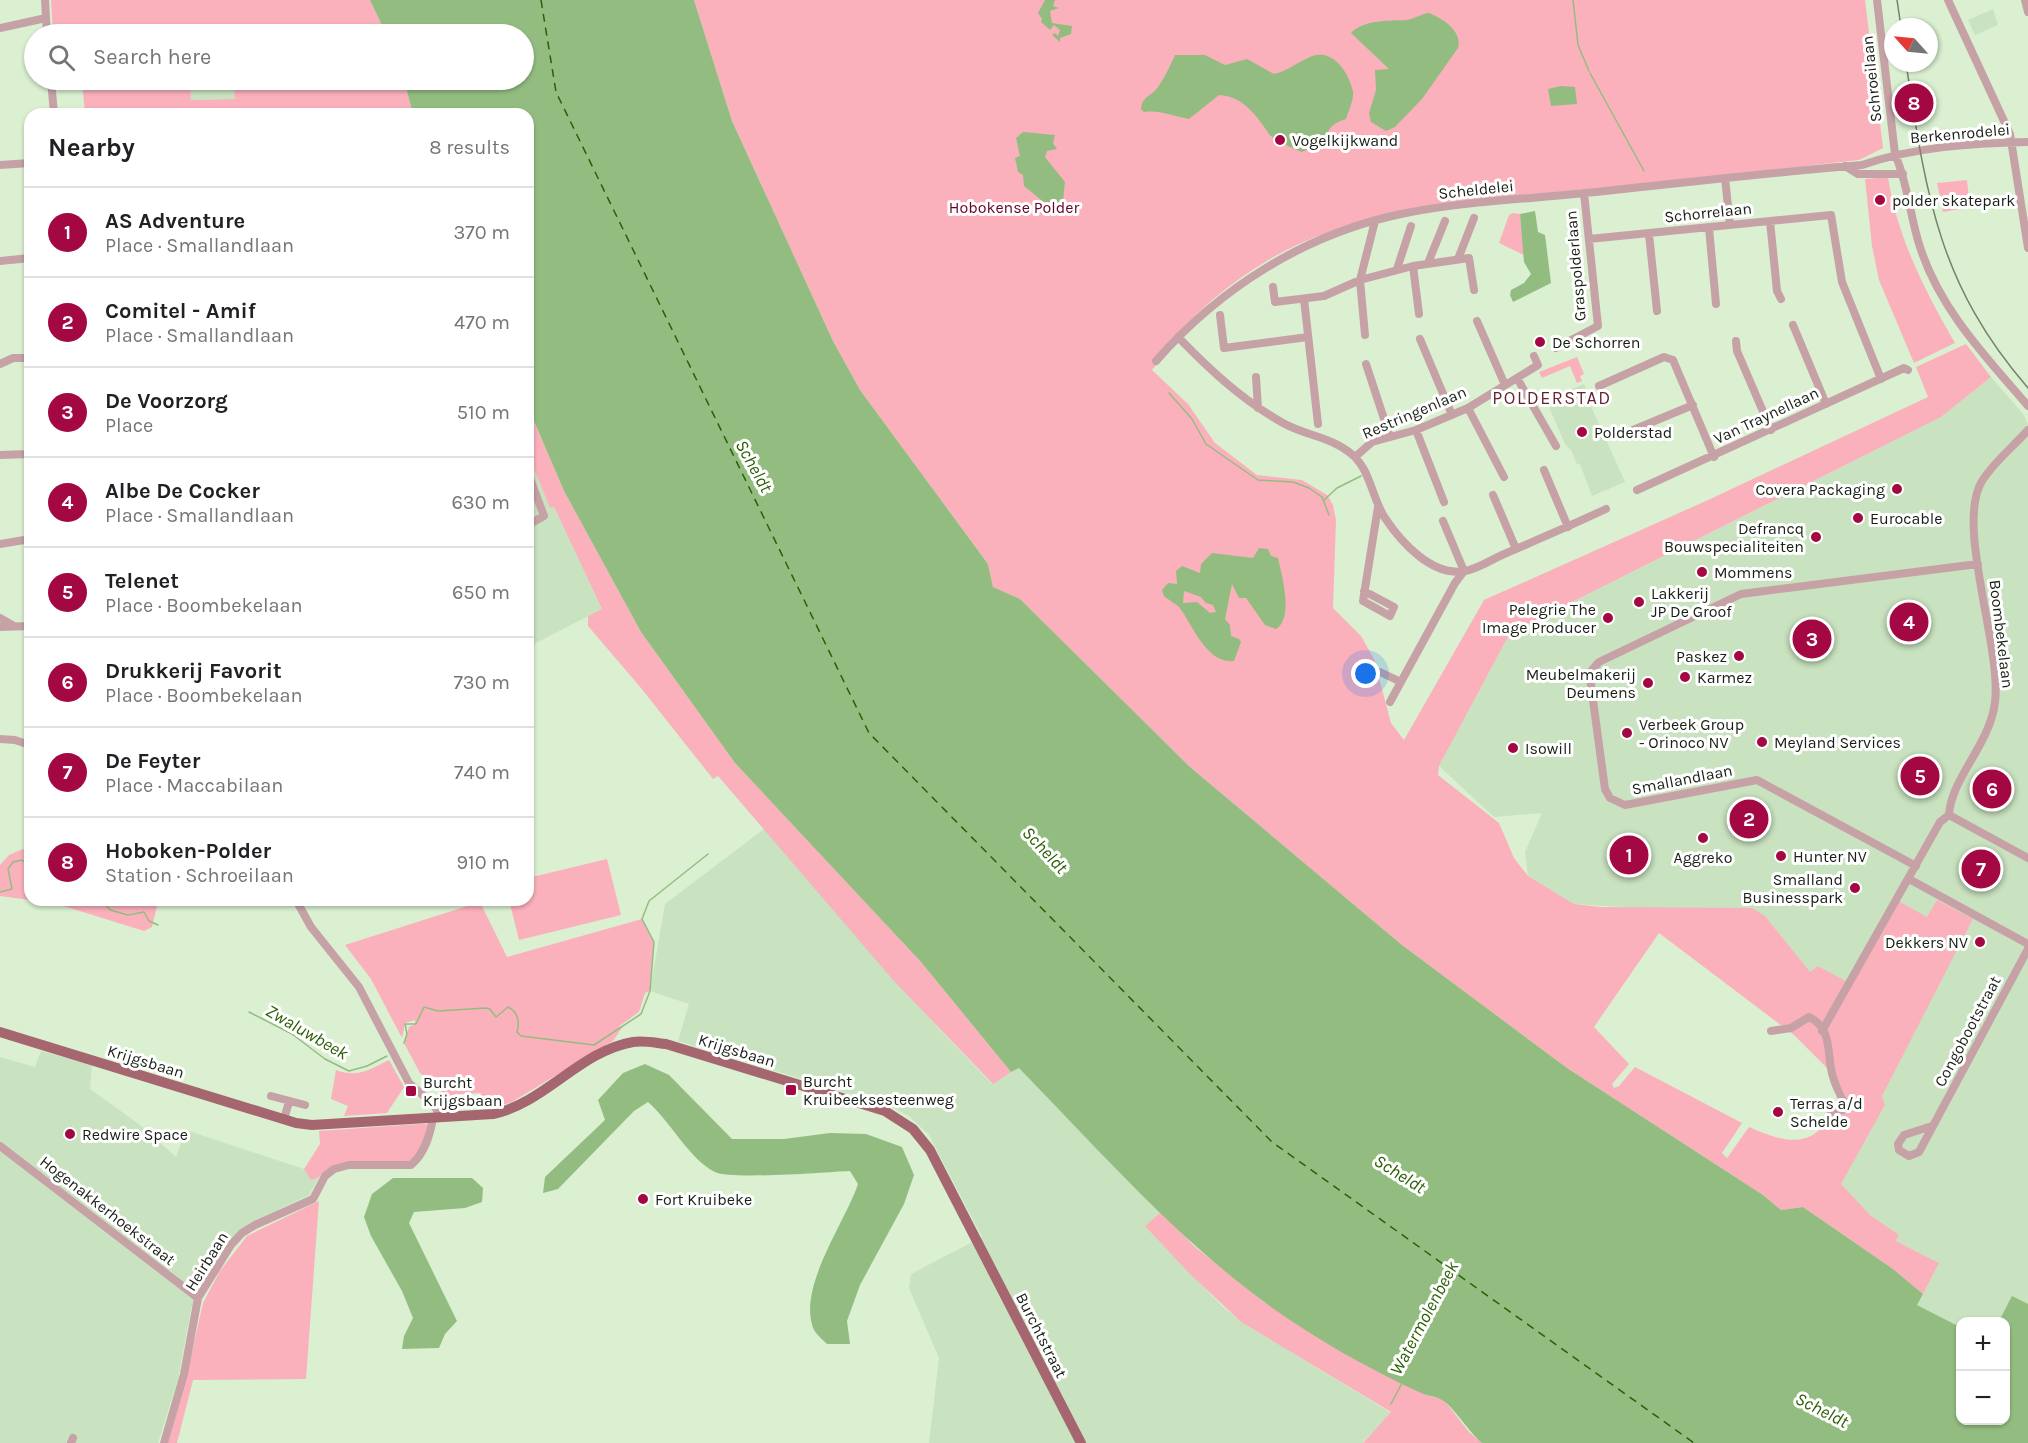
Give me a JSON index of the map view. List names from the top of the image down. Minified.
{"streets":{"main road":["Krijgsbaan","Burchtstraat"],"street":["Schroeilaan","Berkenrodelei","Scheldelei","Schorrelaan","Graspolderlaan","Restringenlaan","Van Traynellaan","Boombekelaan","Smallandlaan","Congobootstraat","Hogenakkerhoekstraat","Heirbaan"]},"crossings":[["Schroeilaan","Berkenrodelei"],["Schroeilaan","Scheldelei"],["Berkenrodelei","Scheldelei"],["Scheldelei","Graspolderlaan"],["Schorrelaan","Graspolderlaan"],["Schorrelaan","Van Traynellaan"],["Boombekelaan","Smallandlaan"],["Krijgsbaan","Heirbaan"],["Krijgsbaan","Burchtstraat"],["Hogenakkerhoekstraat","Heirbaan"]],"districts":["POLDERSTAD"],"water":["Scheldt","Zwaluwbeek","Watermolenbeek"],"parks":["Hobokense Polder"],"places":{"other":["Vogelkijkwand","polder skatepark","De Schorren","Polderstad","Covera Packaging","Eurocable","Defrancq Bouwspecialiteiten","Mommens","Lakkerij JP De Groof","Pelegrie The Image Producer","Paskez","Karmez","Meubelmakerij Deumens","Verbeek Group - Orinoco NV","Meyland Services","Isowill","Aggreko","Hunter NV","Smalland Businesspark","Dekkers NV","Terras a/d Schelde","Redwire Space","Fort Kruibeke"],"transit":["Burcht Kruibeeksesteenweg","Burcht Krijgsbaan"]},"north":"top left","page":{"search":"Search here","pins":["8","4","3","5","6","2","1","7"],"heading":["Nearby","8 results"],"list":[{"mark":"1","name":"AS Adventure","note":"Place · Smallandlaan","value":"370 m"},{"mark":"2","name":"Comitel - Amif","note":"Place · Smallandlaan","value":"470 m"},{"mark":"3","name":"De Voorzorg","note":"Place","value":"510 m"},{"mark":"4","name":"Albe De Cocker","note":"Place · Smallandlaan","value":"630 m"},{"mark":"5","name":"Telenet","note":"Place · Boombekelaan","value":"650 m"},{"mark":"6","name":"Drukkerij Favorit","note":"Place · Boombekelaan","value":"730 m"},{"mark":"7","name":"De Feyter","note":"Place · Maccabilaan","value":"740 m"},{"mark":"8","name":"Hoboken-Polder","note":"Station · Schroeilaan","value":"910 m"}],"map_buttons":["+","−"]}}
